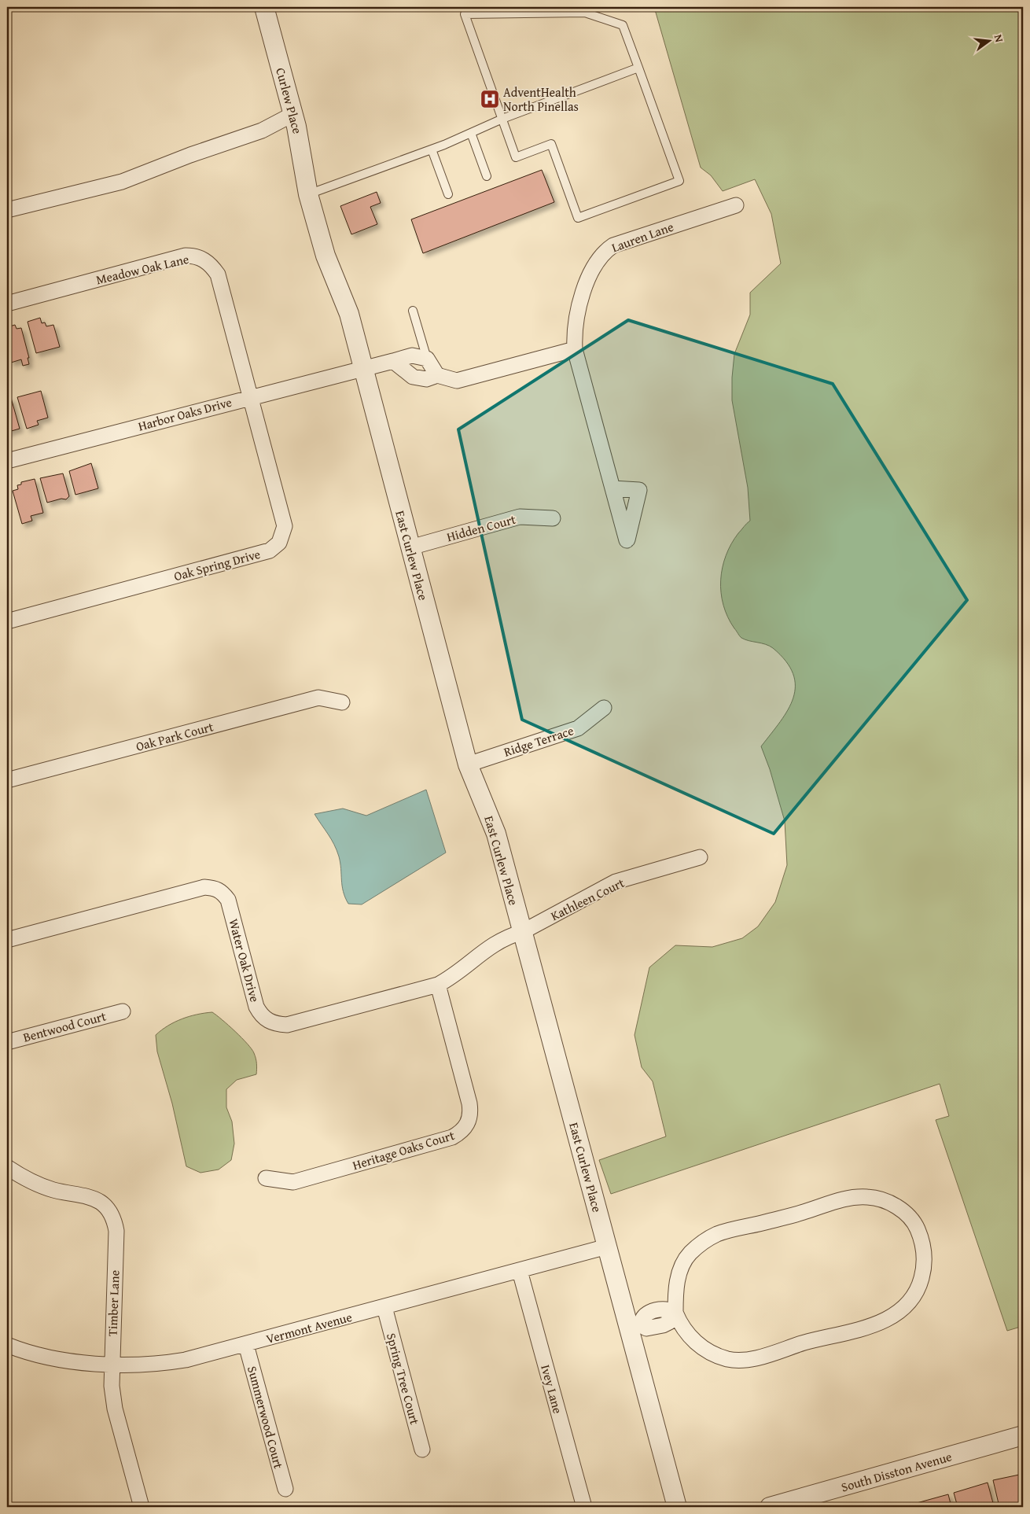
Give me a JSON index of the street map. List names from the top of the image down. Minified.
{"streets":{"street":["Curlew Place","Lauren Lane","Meadow Oak Lane","Harbor Oaks Drive","Hidden Court","East Curlew Place","Oak Spring Drive","Oak Park Court","Ridge Terrace","Kathleen Court","Water Oak Drive","Bentwood Court","Heritage Oaks Court","Timber Lane","Vermont Avenue","Spring Tree Court","Ivey Lane","Summerwood Court","South Disston Avenue"]},"crossings":[["Curlew Place","East Curlew Place"],["Meadow Oak Lane","Harbor Oaks Drive"],["Meadow Oak Lane","Oak Spring Drive"],["Harbor Oaks Drive","East Curlew Place"],["Harbor Oaks Drive","Oak Spring Drive"],["Hidden Court","East Curlew Place"],["East Curlew Place","Ridge Terrace"],["East Curlew Place","Kathleen Court"],["East Curlew Place","Water Oak Drive"],["East Curlew Place","Vermont Avenue"],["Kathleen Court","Water Oak Drive"],["Water Oak Drive","Heritage Oaks Court"],["Timber Lane","Vermont Avenue"],["Vermont Avenue","Spring Tree Court"],["Vermont Avenue","Ivey Lane"],["Vermont Avenue","Summerwood Court"]],"places":{"hospital":["AdventHealth North Pinellas"]},"north":"right"}
